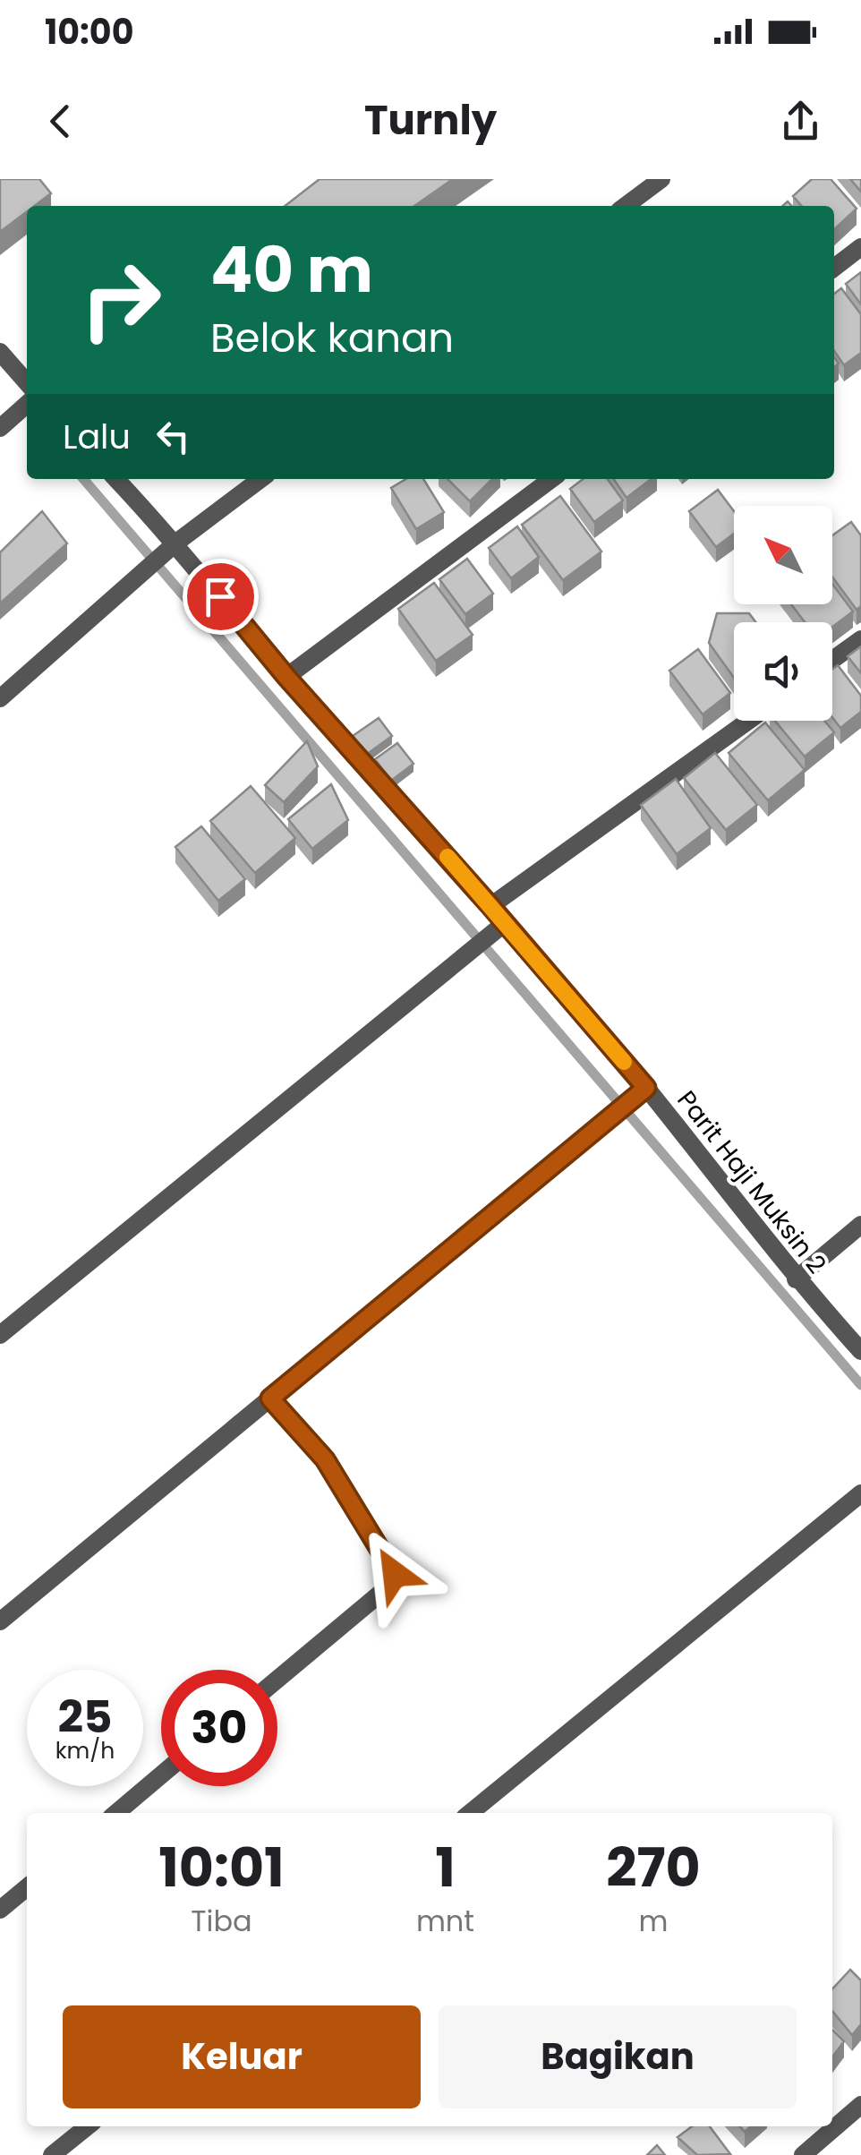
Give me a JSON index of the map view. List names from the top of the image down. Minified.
{"streets":{"street":["Parit Haji Muksin 2"]},"north":"top left","page":{"status":"10:00","header":"Turnly","turn":["40 m","Belok kanan"],"then":"Lalu","speed":"25 km/h","limit":"30","eta":["10:01","Tiba","1","mnt","270","m"],"buttons":["Keluar","Bagikan"]}}
